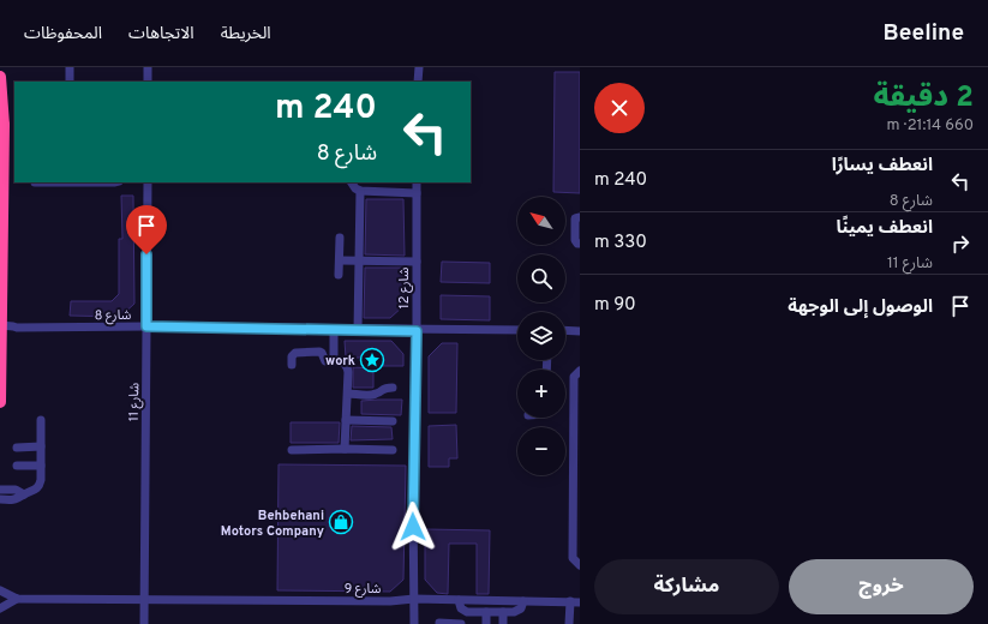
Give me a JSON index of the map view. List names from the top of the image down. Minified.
{"streets":{"street":["شارع 12","شارع 8","شارع 11","شارع 9"]},"crossings":[["شارع 12","شارع 8"],["شارع 12","شارع 9"],["شارع 8","شارع 11"],["شارع 11","شارع 9"]],"places":{"place":["work"],"shop":["Behbehani Motors Company"]},"north":"top left","page":{"header":"Beeline","nav":["الخريطة","الاتجاهات","المحفوظات"],"heading":["2 دقيقة","660 m · 21:14"],"turn":["240 m","شارع 8"],"list":[{"name":"انعطف يسارًا","note":"شارع 8","value":"240 m"},{"name":"انعطف يمينًا","note":"شارع 11","value":"330 m"},{"name":"الوصول إلى الوجهة","value":"90 m"}],"map_buttons":["+","−"],"buttons":["خروج","مشاركة"]}}
